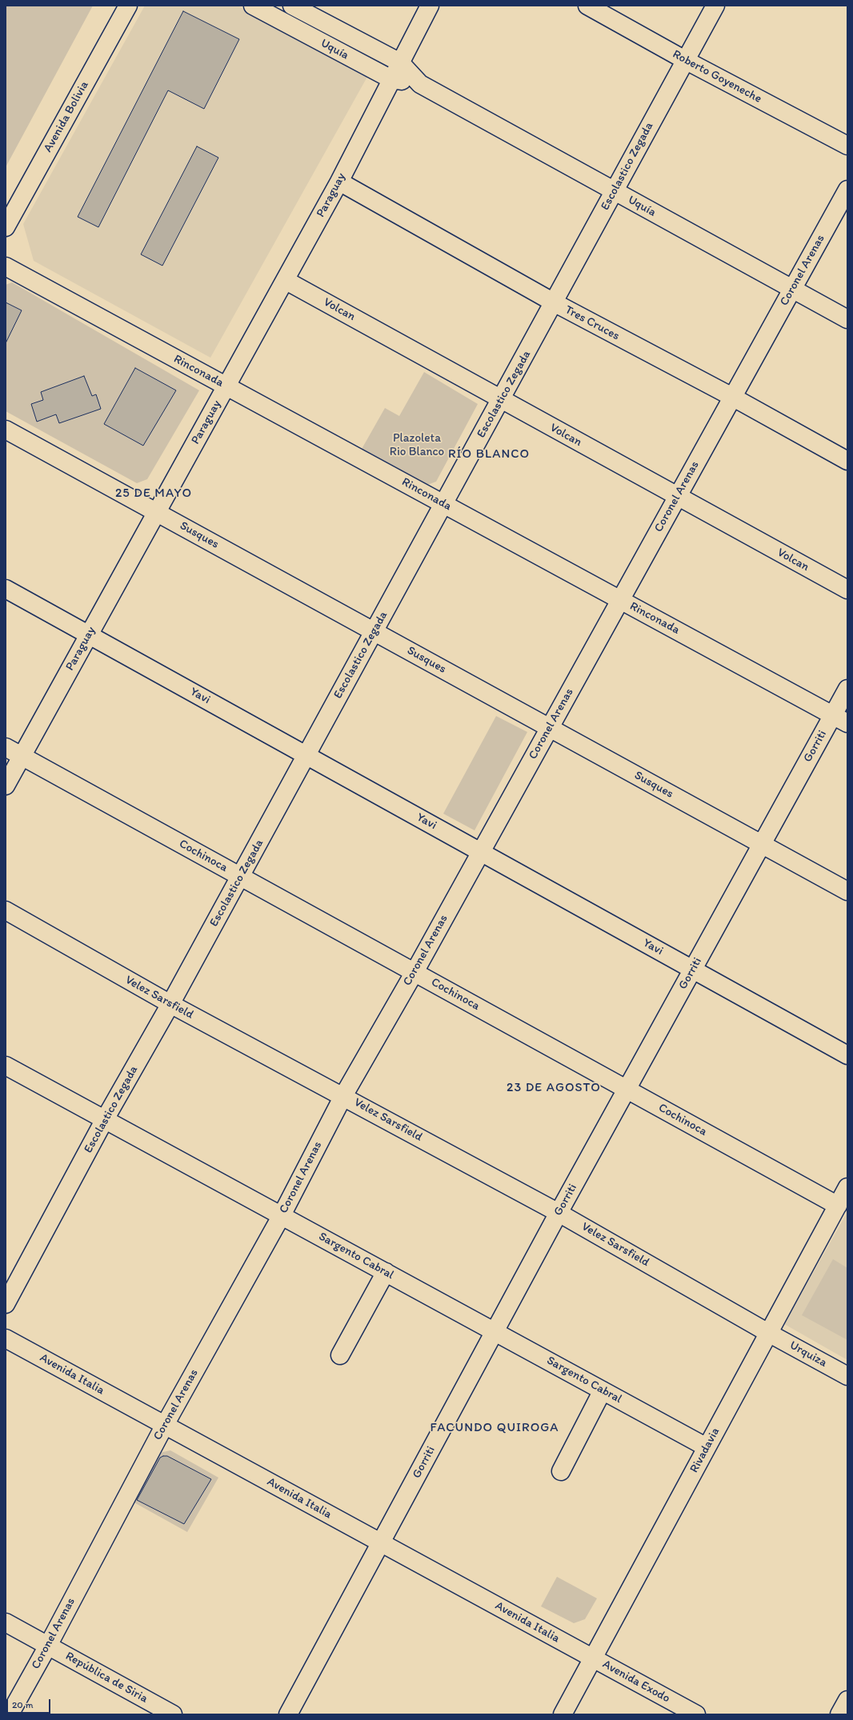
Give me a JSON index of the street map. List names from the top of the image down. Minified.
{"streets":{"street":["Uquía","Roberto Goyeneche","Avenida Bolivia","Escolastico Zegada","Paraguay","Coronel Arenas","Volcan","Tres Cruces","Rinconada","Susques","Yavi","Gorriti","Cochinoca","Velez Sarsfield","Sargento Cabral","Urquiza","Avenida Italia","Rivadavia","República de Siria","Avenida Exodo"]},"crossings":[["Uquía","Escolastico Zegada"],["Uquía","Paraguay"],["Uquía","Coronel Arenas"],["Roberto Goyeneche","Escolastico Zegada"],["Escolastico Zegada","Volcan"],["Escolastico Zegada","Tres Cruces"],["Escolastico Zegada","Rinconada"],["Escolastico Zegada","Susques"],["Escolastico Zegada","Yavi"],["Escolastico Zegada","Cochinoca"],["Escolastico Zegada","Velez Sarsfield"],["Escolastico Zegada","Sargento Cabral"],["Paraguay","Volcan"],["Paraguay","Tres Cruces"],["Paraguay","Rinconada"],["Paraguay","Susques"],["Paraguay","Yavi"],["Paraguay","Cochinoca"],["Coronel Arenas","Volcan"],["Coronel Arenas","Tres Cruces"],["Coronel Arenas","Rinconada"],["Coronel Arenas","Susques"],["Coronel Arenas","Yavi"],["Coronel Arenas","Cochinoca"],["Coronel Arenas","Velez Sarsfield"],["Coronel Arenas","Sargento Cabral"],["Coronel Arenas","Avenida Italia"],["Coronel Arenas","República de Siria"],["Rinconada","Gorriti"],["Susques","Gorriti"],["Yavi","Gorriti"],["Gorriti","Cochinoca"],["Gorriti","Velez Sarsfield"],["Gorriti","Sargento Cabral"],["Gorriti","Avenida Italia"],["Cochinoca","Rivadavia"],["Velez Sarsfield","Urquiza"],["Velez Sarsfield","Rivadavia"],["Sargento Cabral","Rivadavia"],["Urquiza","Rivadavia"],["Avenida Italia","Rivadavia"],["Avenida Italia","Avenida Exodo"],["Rivadavia","Avenida Exodo"]],"districts":["RÍO BLANCO","25 DE MAYO","23 DE AGOSTO","FACUNDO QUIROGA"],"parks":["Plazoleta Rio Blanco"],"scale_bar":"20 m"}
